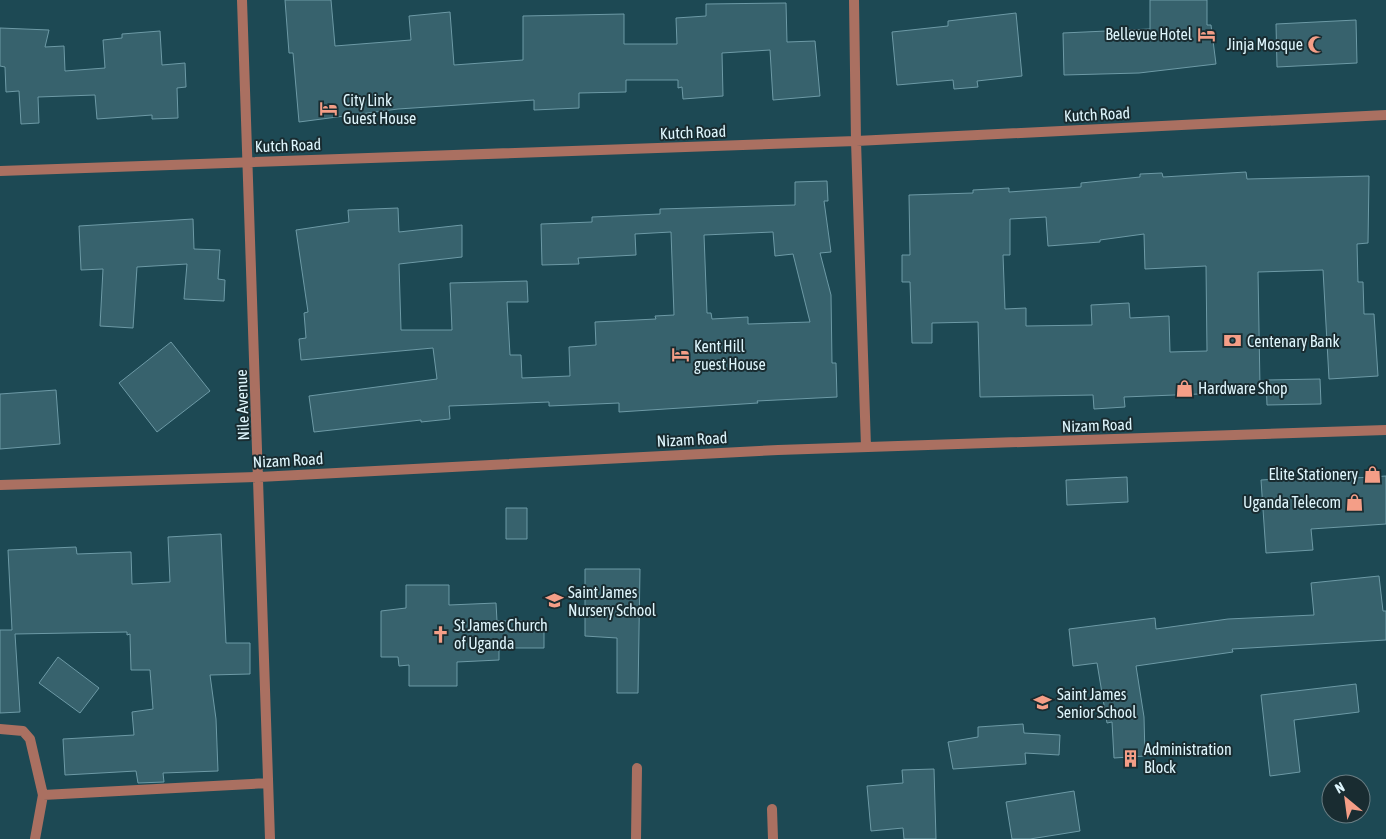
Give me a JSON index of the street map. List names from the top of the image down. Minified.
{"streets":{"street":["Kutch Road","Nile Avenue","Nizam Road"]},"crossings":[["Kutch Road","Nile Avenue"],["Nile Avenue","Nizam Road"]],"places":{"hotel":["Bellevue Hotel","City Link Guest House","Kent Hill guest House"],"mosque":["Jinja Mosque"],"bank":["Centenary Bank"],"shop":["Hardware Shop","Elite Stationery","Uganda Telecom"],"school or university":["Saint James Nursery School","Saint James Senior School"],"church":["St James Church of Uganda"],"building":["Administration Block"]},"north":"top left"}
